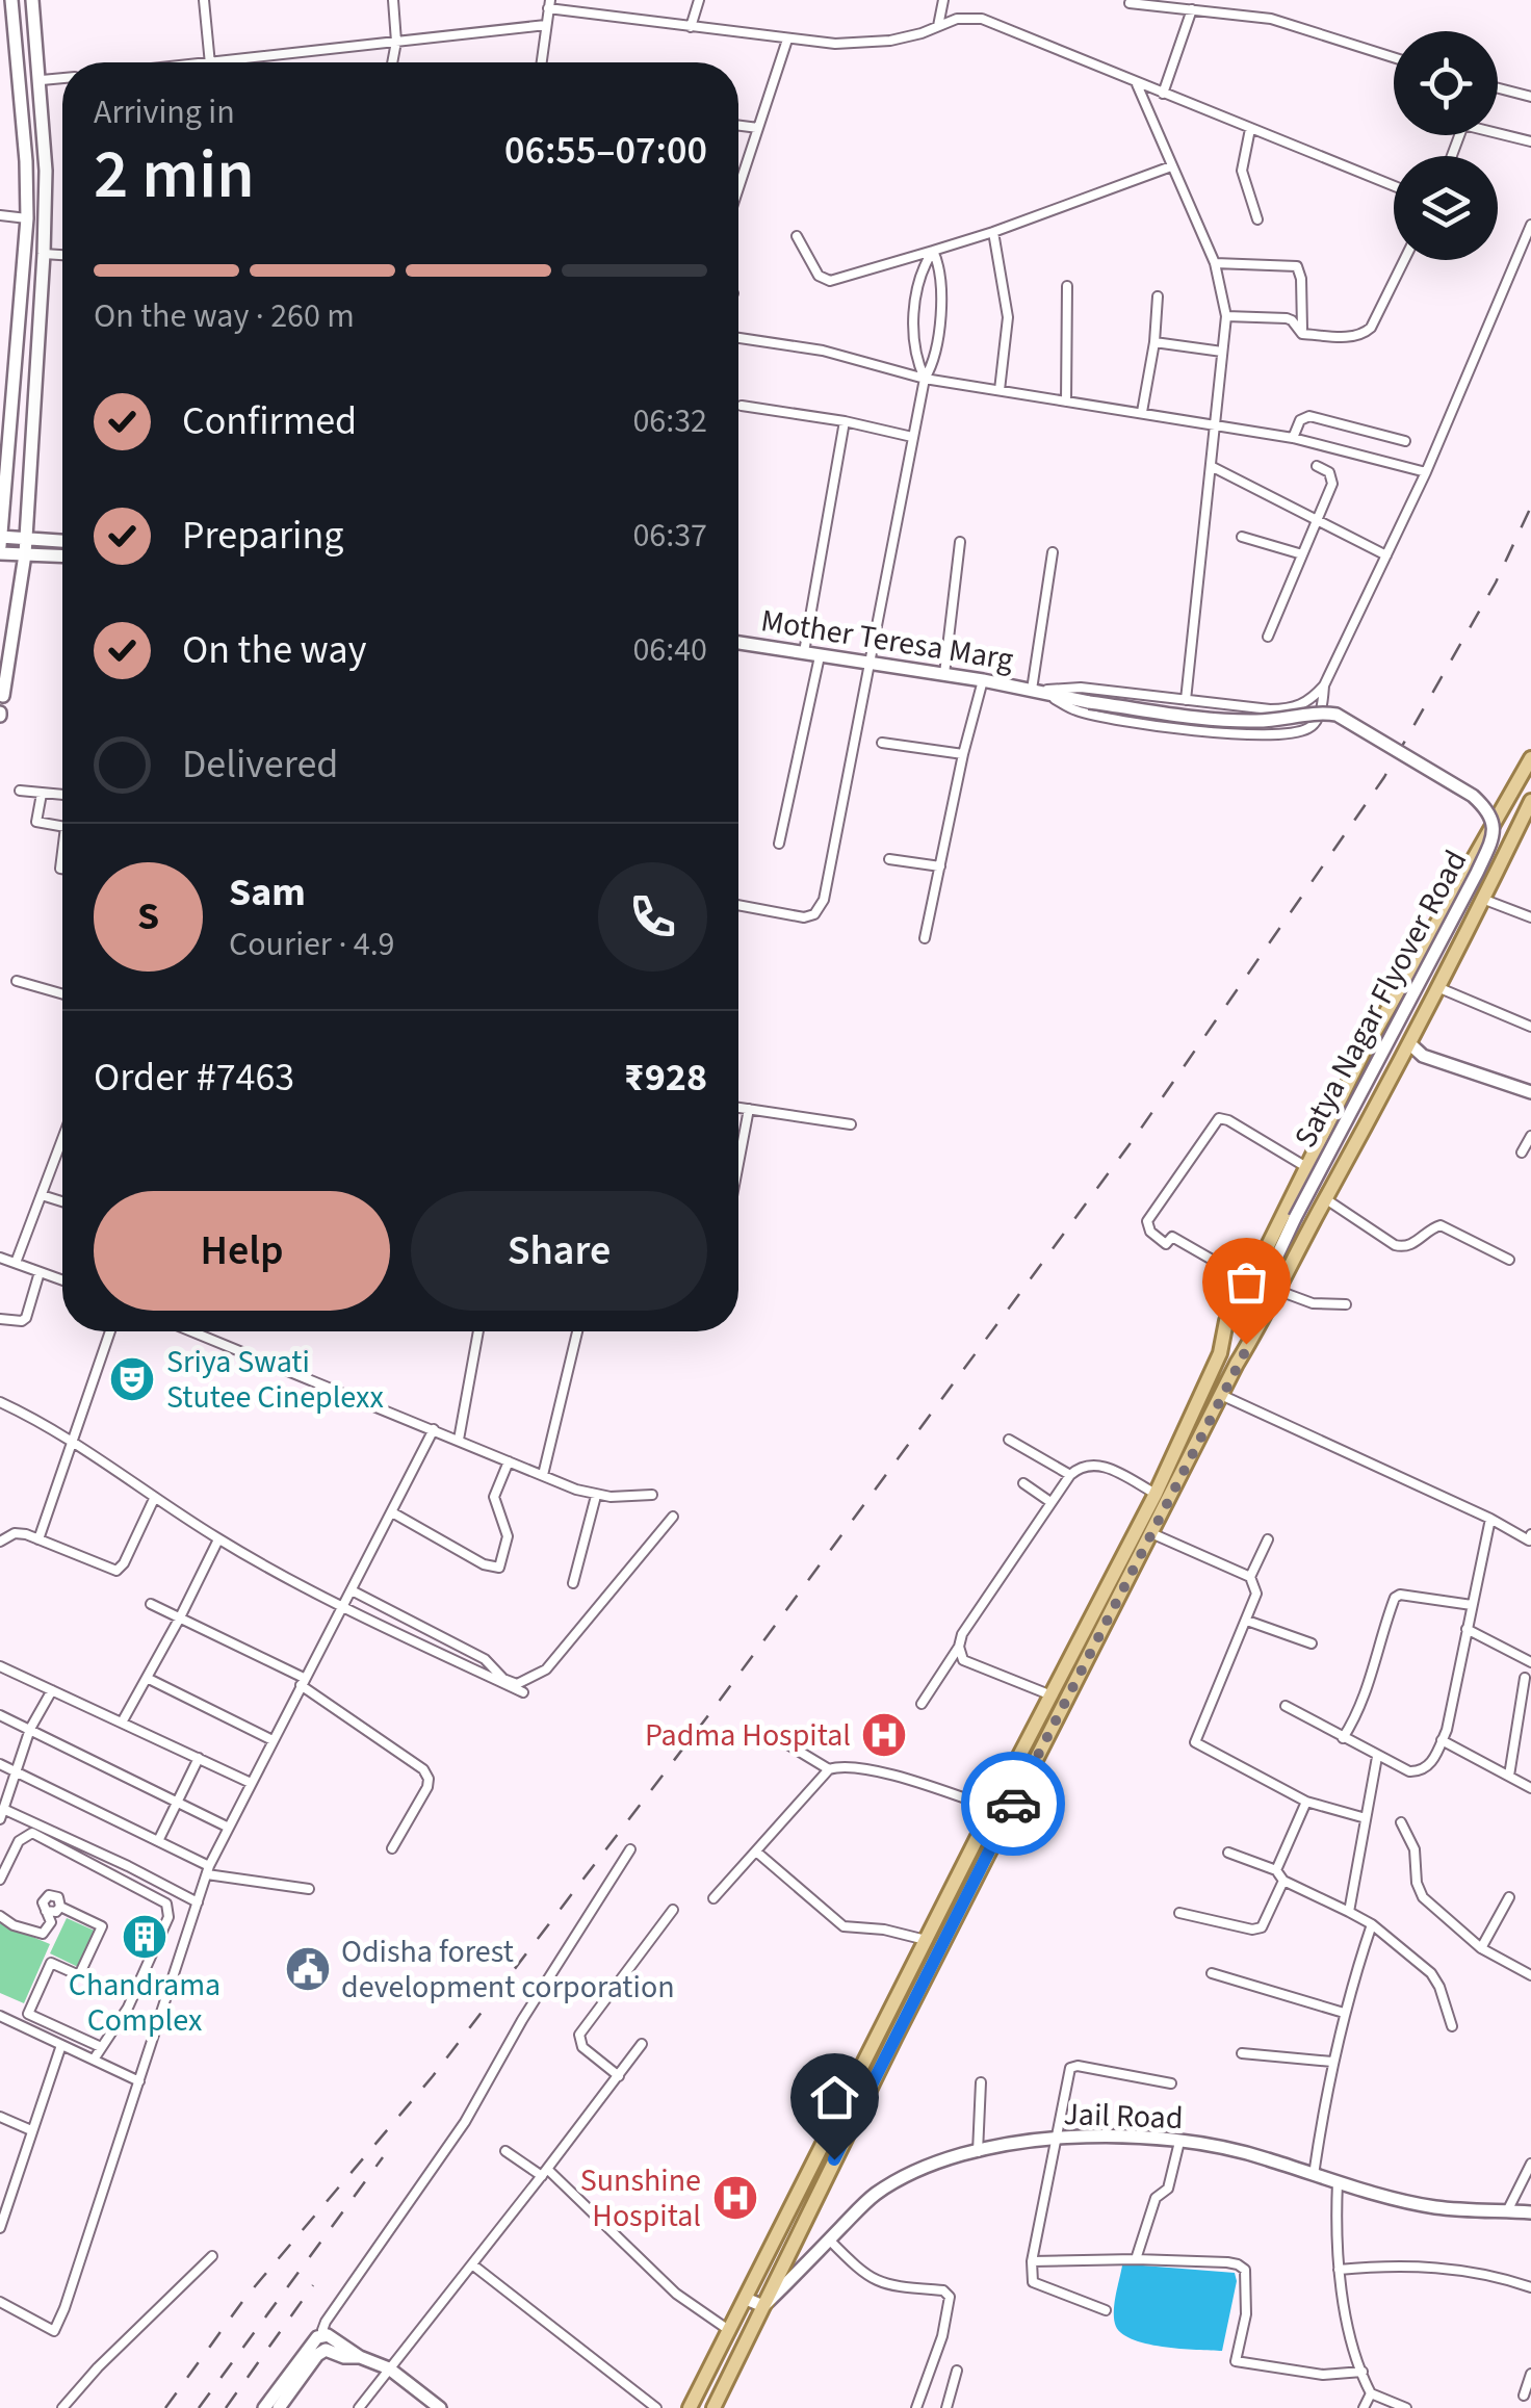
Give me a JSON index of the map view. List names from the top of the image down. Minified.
{"streets":{"street":["Mother Teresa Marg","Satya Nagar Flyover Road","Jail Road"]},"crossings":[["Mother Teresa Marg","Satya Nagar Flyover Road"]],"places":{"theatre":["Sriya Swati Stutee Cineplexx"],"hospital":["Padma Hospital","Sunshine Hospital"],"building":["Chandrama Complex"],"public building":["Odisha forest development corporation"]},"page":{"heading":["2 min","Arriving in","06:55–07:00"],"panel":["Sam","Courier · 4.9","Order #7463","₹928"],"bar":"On the way · 260 m","list":[["Confirmed","06:32"],["Preparing","06:37"],["On the way","06:40"],"Delivered"],"round":"S","buttons":["Help","Share"]}}
